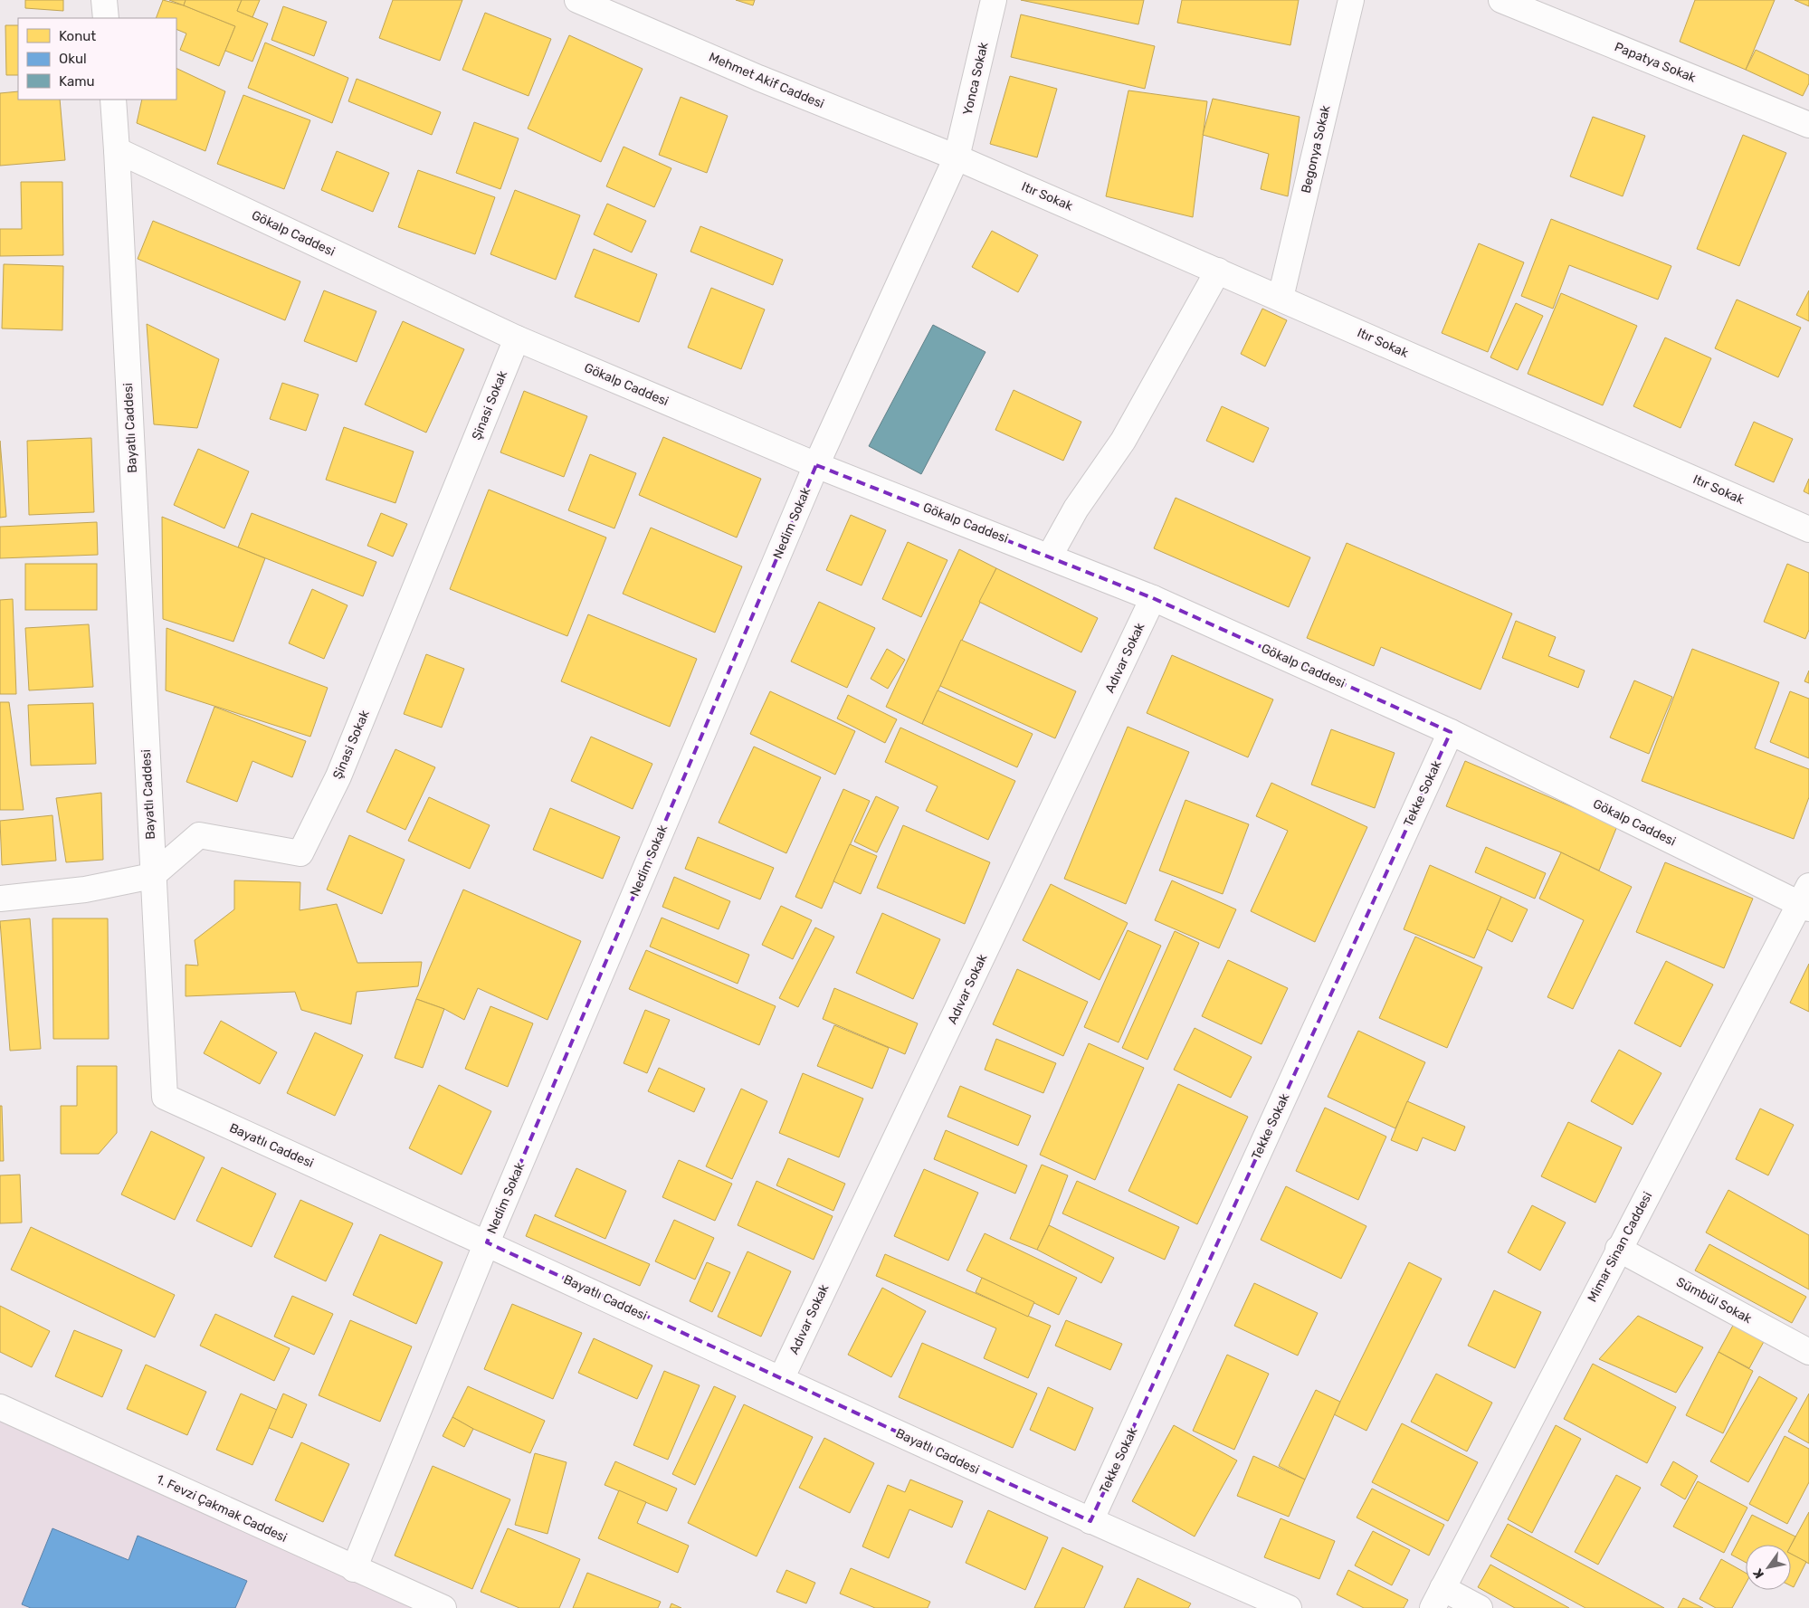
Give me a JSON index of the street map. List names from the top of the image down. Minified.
{"streets":{"street":["Papatya Sokak","Yonca Sokak","Mehmet Akif Caddesi","Begonya Sokak","Itır Sokak","Gökalp Caddesi","Şinasi Sokak","Bayatlı Caddesi","Nedim Sokak","Adıvar Sokak","Tekke Sokak","Mimar Sinan Caddesi","Sümbül Sokak","1. Fevzi Çakmak Caddesi"]},"crossings":[["Yonca Sokak","Mehmet Akif Caddesi"],["Yonca Sokak","Itır Sokak"],["Yonca Sokak","Nedim Sokak"],["Mehmet Akif Caddesi","Itır Sokak"],["Mehmet Akif Caddesi","Nedim Sokak"],["Begonya Sokak","Itır Sokak"],["Itır Sokak","Nedim Sokak"],["Gökalp Caddesi","Şinasi Sokak"],["Gökalp Caddesi","Bayatlı Caddesi"],["Gökalp Caddesi","Nedim Sokak"],["Gökalp Caddesi","Adıvar Sokak"],["Gökalp Caddesi","Tekke Sokak"],["Gökalp Caddesi","Mimar Sinan Caddesi"],["Şinasi Sokak","Bayatlı Caddesi"],["Bayatlı Caddesi","Nedim Sokak"],["Bayatlı Caddesi","Adıvar Sokak"],["Bayatlı Caddesi","Tekke Sokak"],["Nedim Sokak","1. Fevzi Çakmak Caddesi"],["Mimar Sinan Caddesi","Sümbül Sokak"]],"legend":["Konut","Okul","Kamu"],"north":"bottom left"}
